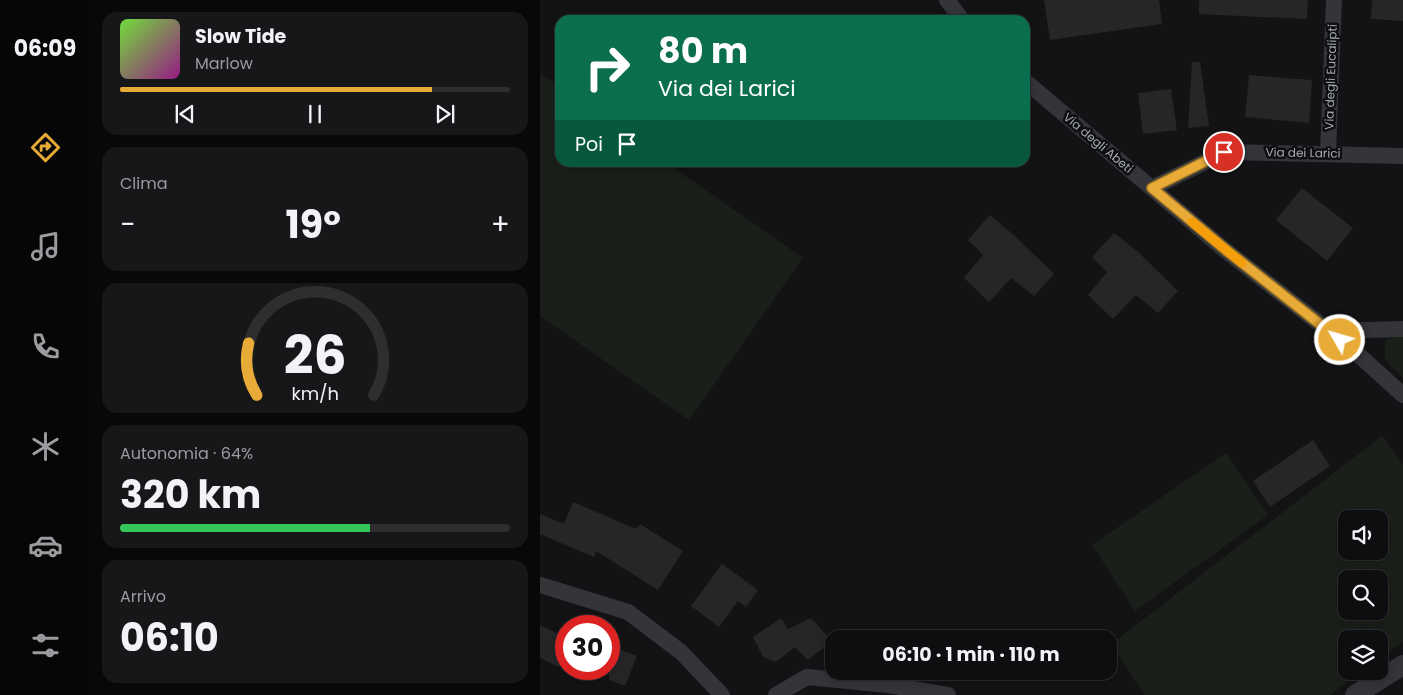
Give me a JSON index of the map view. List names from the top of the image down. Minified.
{"streets":{"street":["Via degli Eucalipti","Via degli Abeti","Via dei Larici"]},"crossings":[["Via degli Eucalipti","Via dei Larici"],["Via degli Abeti","Via dei Larici"]],"page":{"tabs":"06:09","turn":["80 m","Via dei Larici"],"song":["Slow Tide","Marlow"],"then":"Poi","tile":["Clima",["Autonomia · 64%","320 km"],["Arrivo","06:10"]],"heat":["−","19°","+"],"limit":"30","trip":"06:10 · 1 min · 110 m","gauge":["26","km/h"]}}
